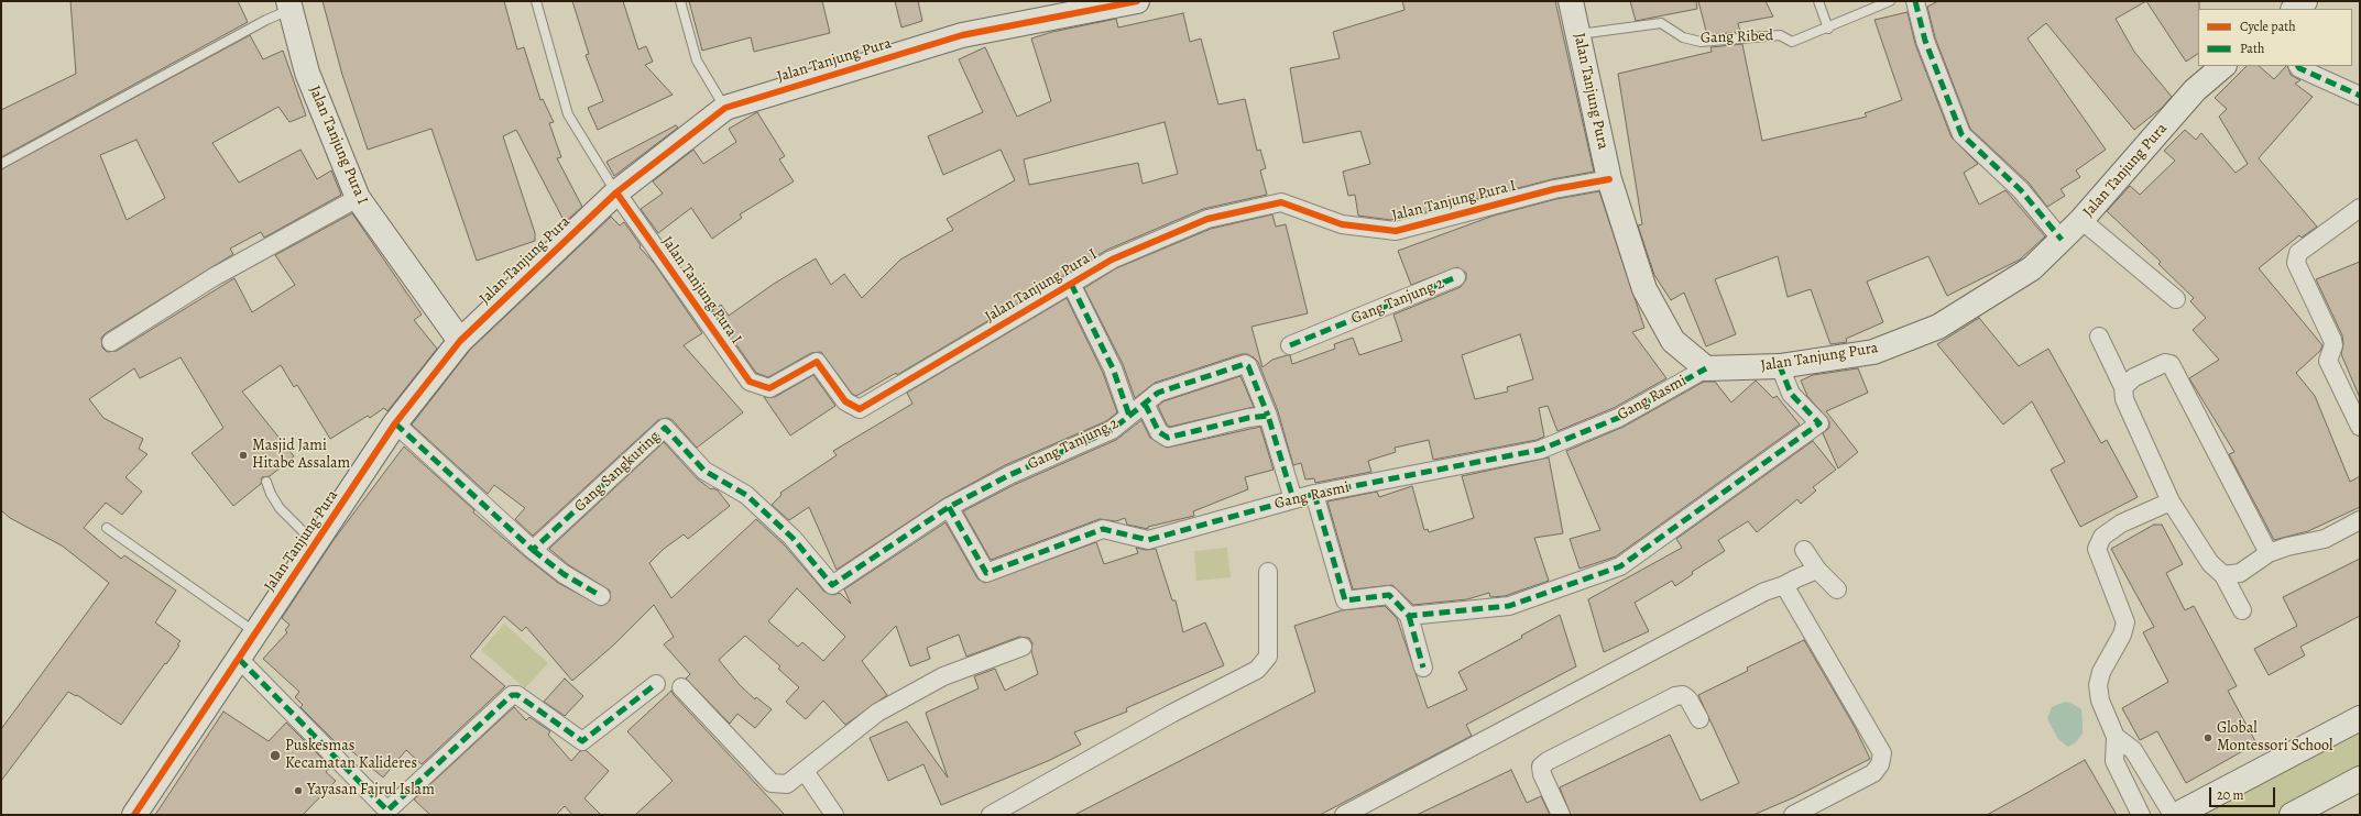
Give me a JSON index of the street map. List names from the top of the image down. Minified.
{"streets":{"street":["Jalan Tanjung Pura","Jalan Tanjung Pura I","Gang Tanjung 2","Gang Rasmi","Gang Sangkuring"],"lane":["Gang Ribed"]},"crossings":[["Gang Ribed","Jalan Tanjung Pura"],["Jalan Tanjung Pura","Jalan Tanjung Pura I"],["Jalan Tanjung Pura","Gang Rasmi"],["Gang Tanjung 2","Gang Rasmi"],["Gang Tanjung 2","Gang Sangkuring"],["Gang Rasmi","Gang Sangkuring"]],"places":["Masjid Jami Hitabe Assalam","Global Montessori School","Puskesmas Kecamatan Kalideres","Yayasan Fajrul Islam"],"legend":["Cycle path","Path"],"scale_bar":"20 m"}
